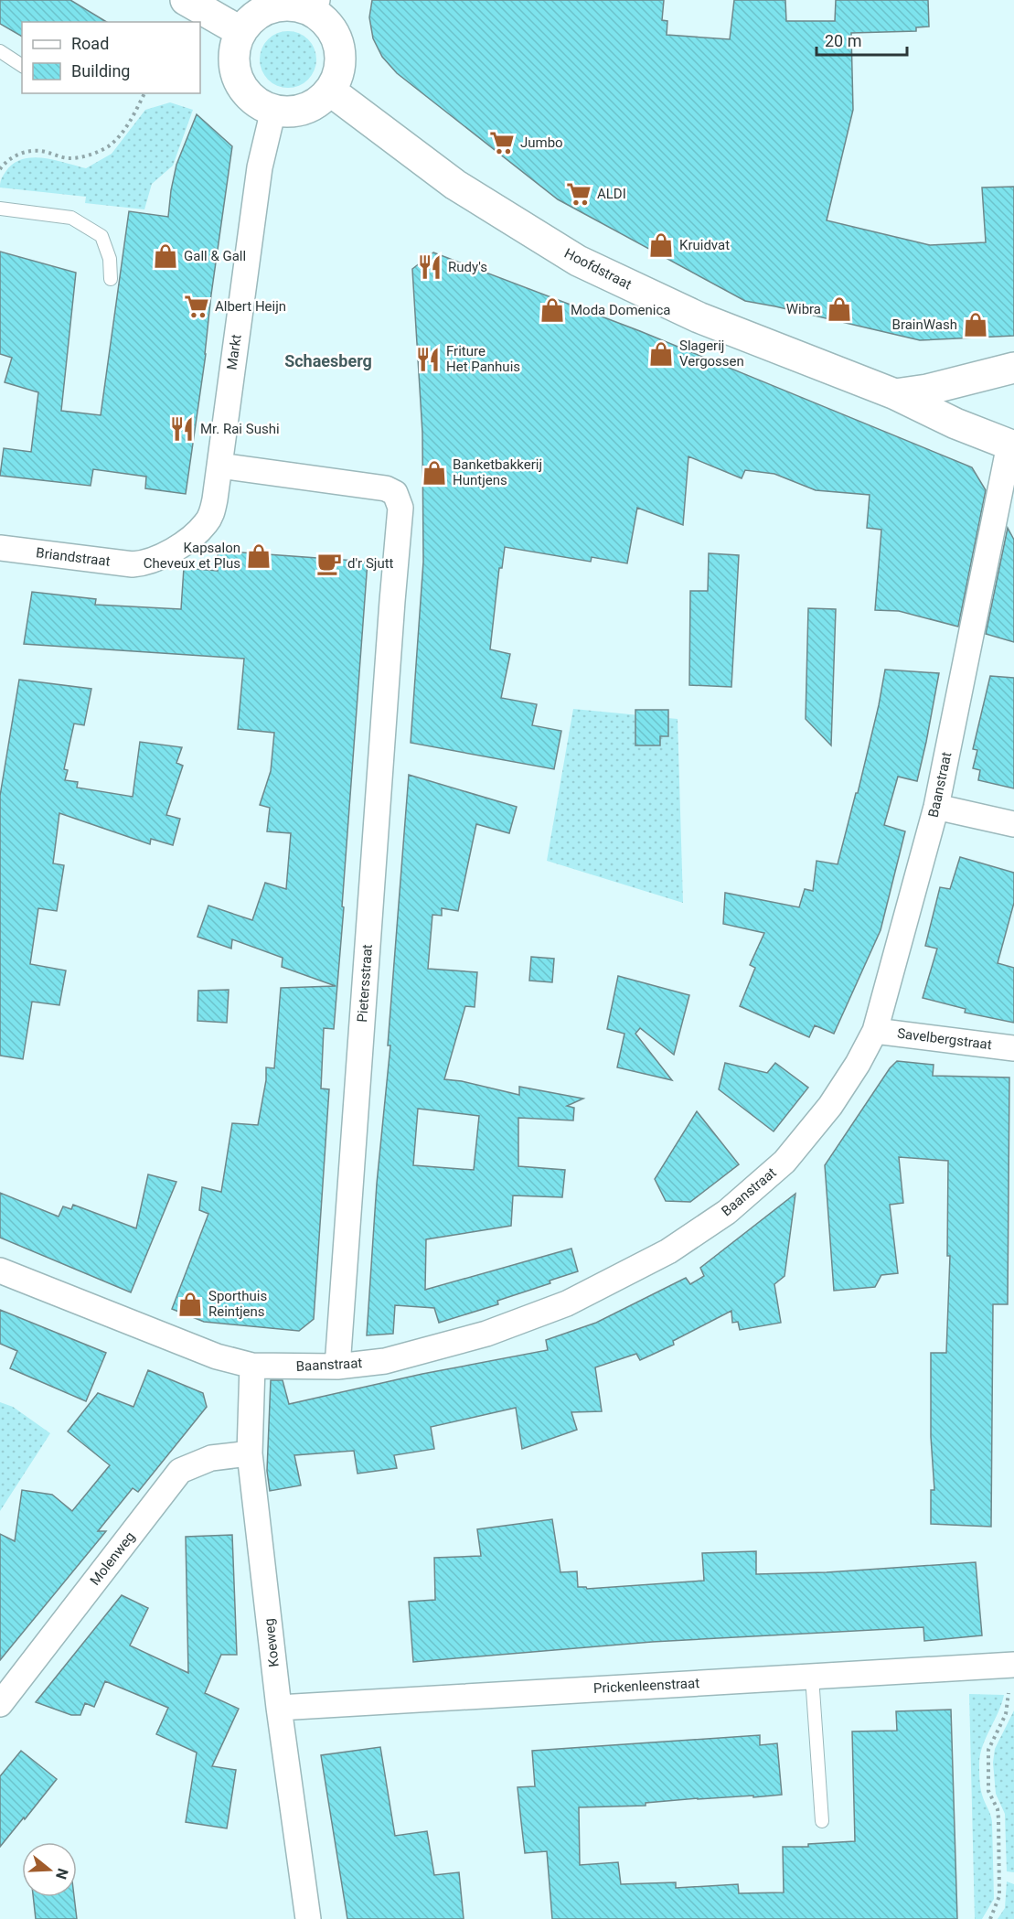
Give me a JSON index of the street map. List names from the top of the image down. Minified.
{"streets":{"street":["Hoofdstraat","Markt","Briandstraat","Baanstraat","Pietersstraat","Savelbergstraat","Molenweg","Koeweg","Prickenleenstraat"]},"crossings":[["Hoofdstraat","Markt"],["Hoofdstraat","Baanstraat"],["Markt","Briandstraat"],["Markt","Pietersstraat"],["Baanstraat","Pietersstraat"],["Baanstraat","Savelbergstraat"],["Baanstraat","Koeweg"],["Molenweg","Koeweg"],["Koeweg","Prickenleenstraat"]],"districts":["Schaesberg"],"places":{"supermarket":["Jumbo","ALDI","Albert Heijn"],"shop":["Kruidvat","Gall & Gall","Wibra","Moda Domenica","BrainWash","Slagerij Vergossen","Banketbakkerij Huntjens","Kapsalon Cheveux et Plus","Sporthuis Reintjens"],"restaurant":["Rudy's","Friture Het Panhuis","Mr. Rai Sushi"],"cafe":["d'r Sjutt"]},"legend":["Road","Building"],"scale_bar":"20 m","north":"right"}
